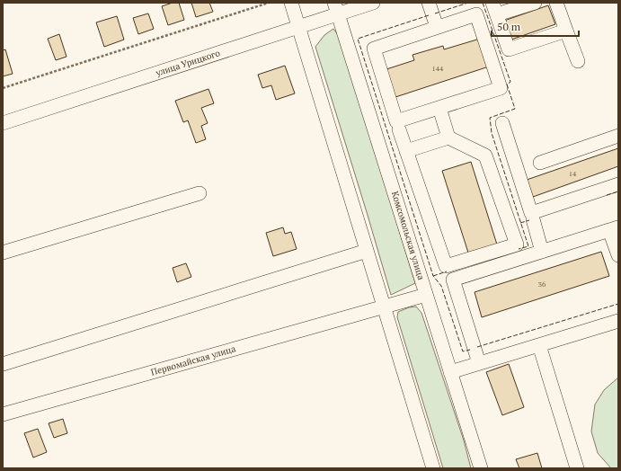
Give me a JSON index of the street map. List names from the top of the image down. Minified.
{"streets":{"street":["улица Урицкого","Комсомольская улица","Первомайская улица"]},"crossings":[["улица Урицкого","Комсомольская улица"],["Комсомольская улица","Первомайская улица"]],"house_numbers":["144","14","36"],"scale_bar":"50 m"}
